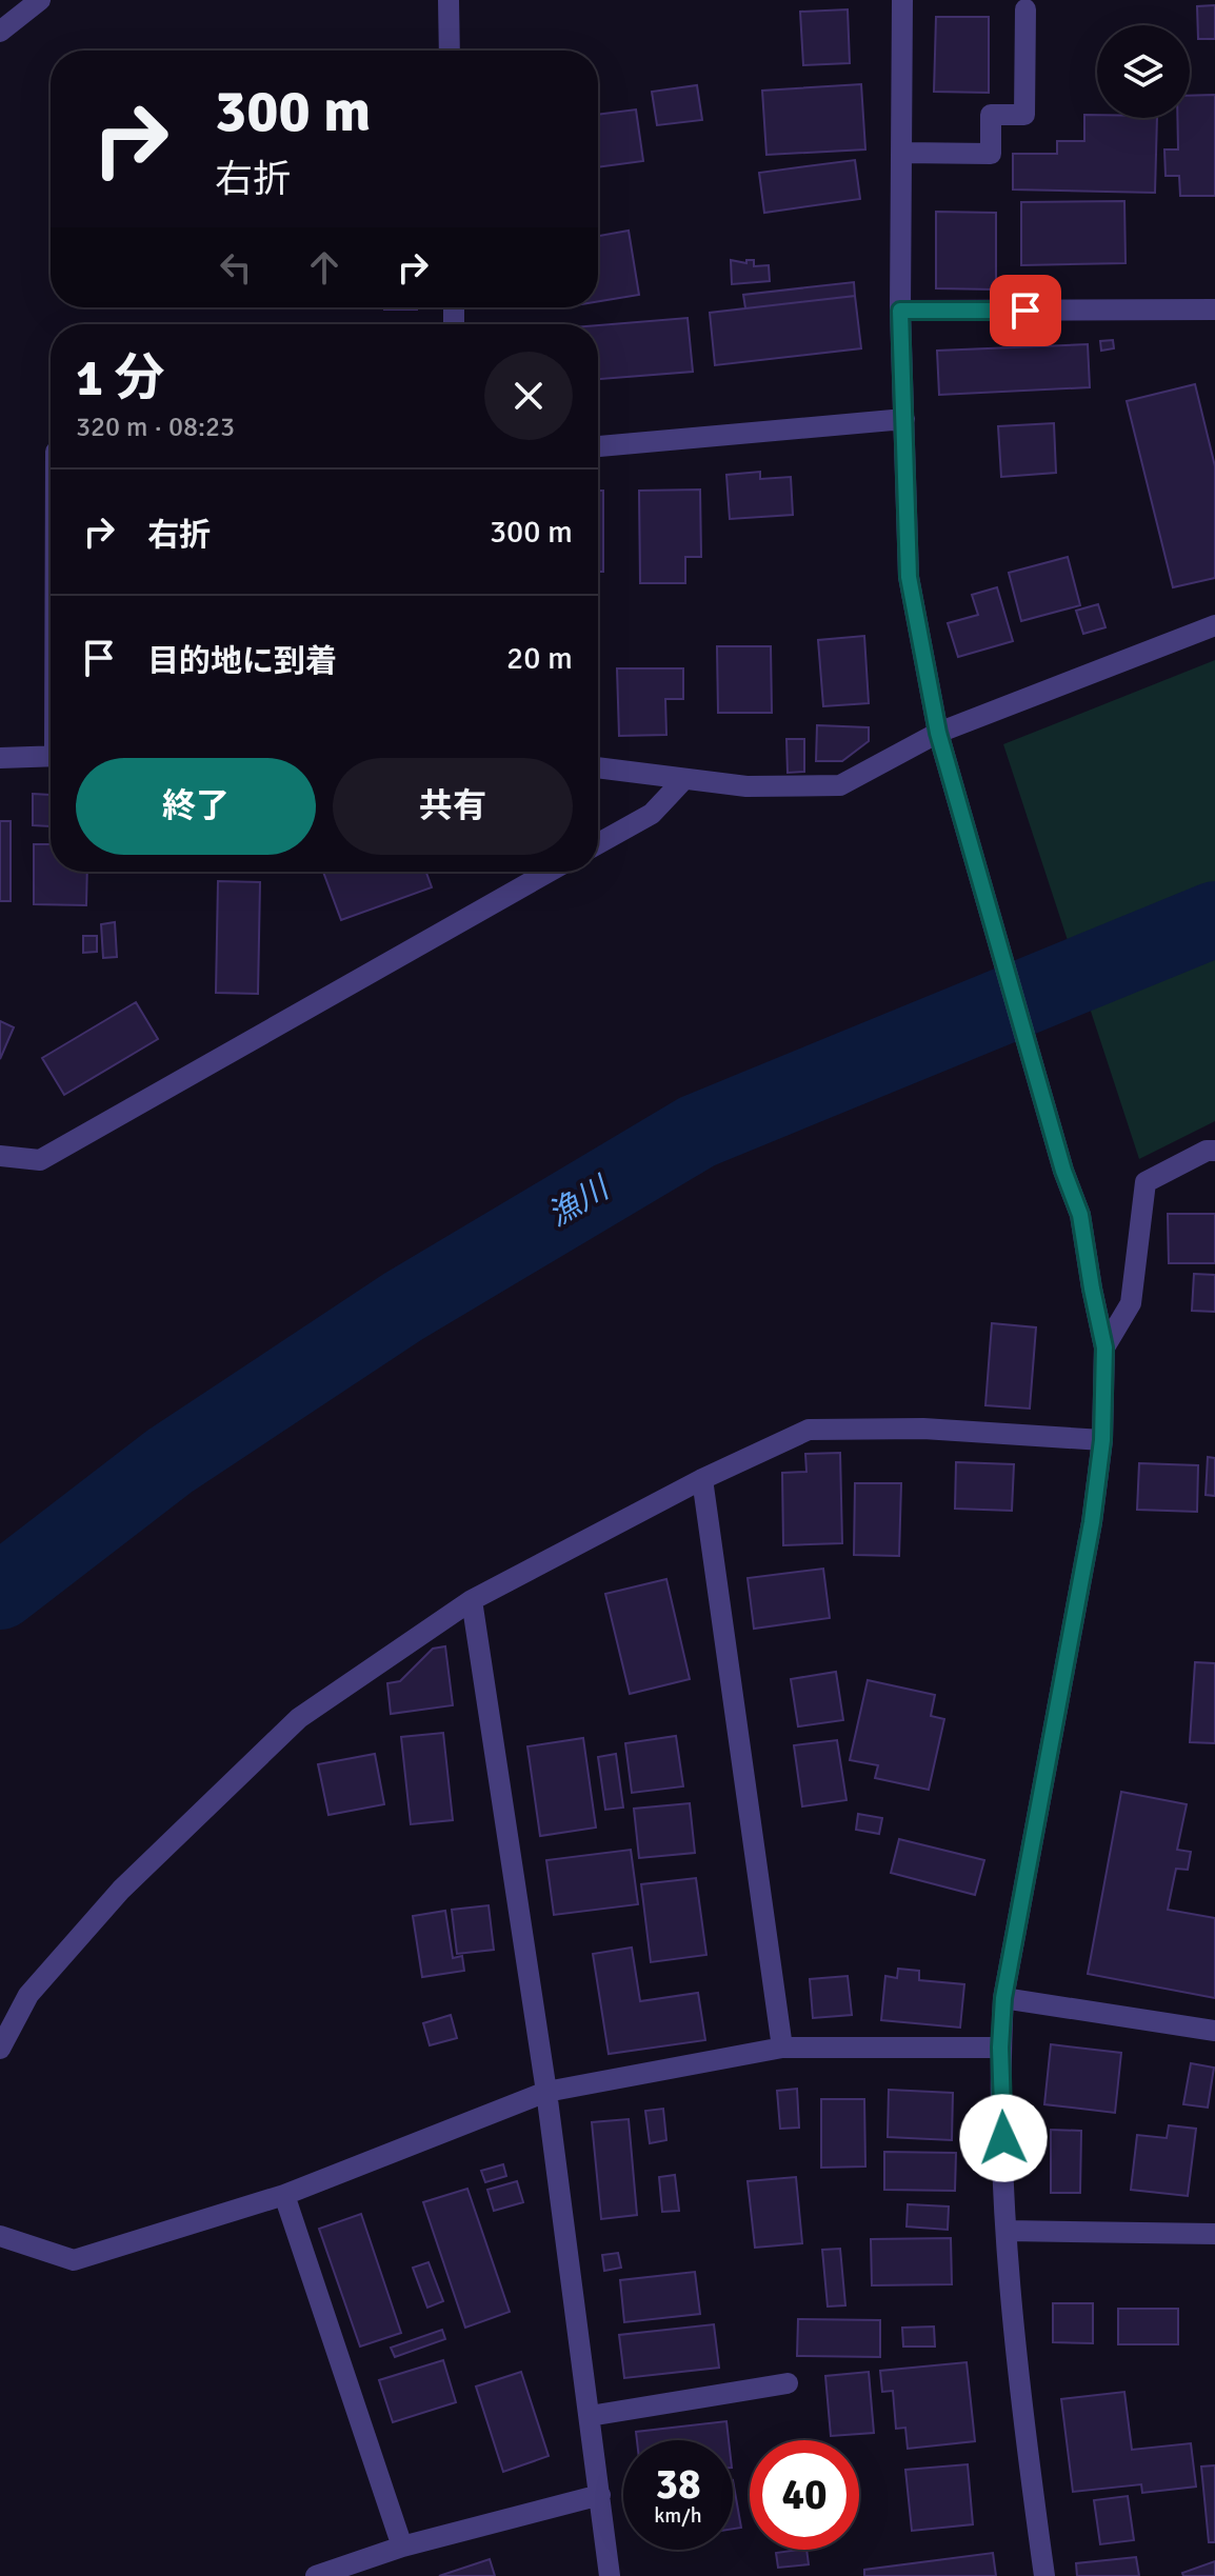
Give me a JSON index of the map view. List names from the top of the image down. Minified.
{"water":["漁川"],"page":{"turn":["300 m","右折"],"heading":["1 分","320 m · 08:23"],"list":[{"name":"右折","value":"300 m"},{"name":"目的地に到着","value":"20 m"}],"buttons":["終了","共有"],"speed":"38 km/h","limit":"40"}}
